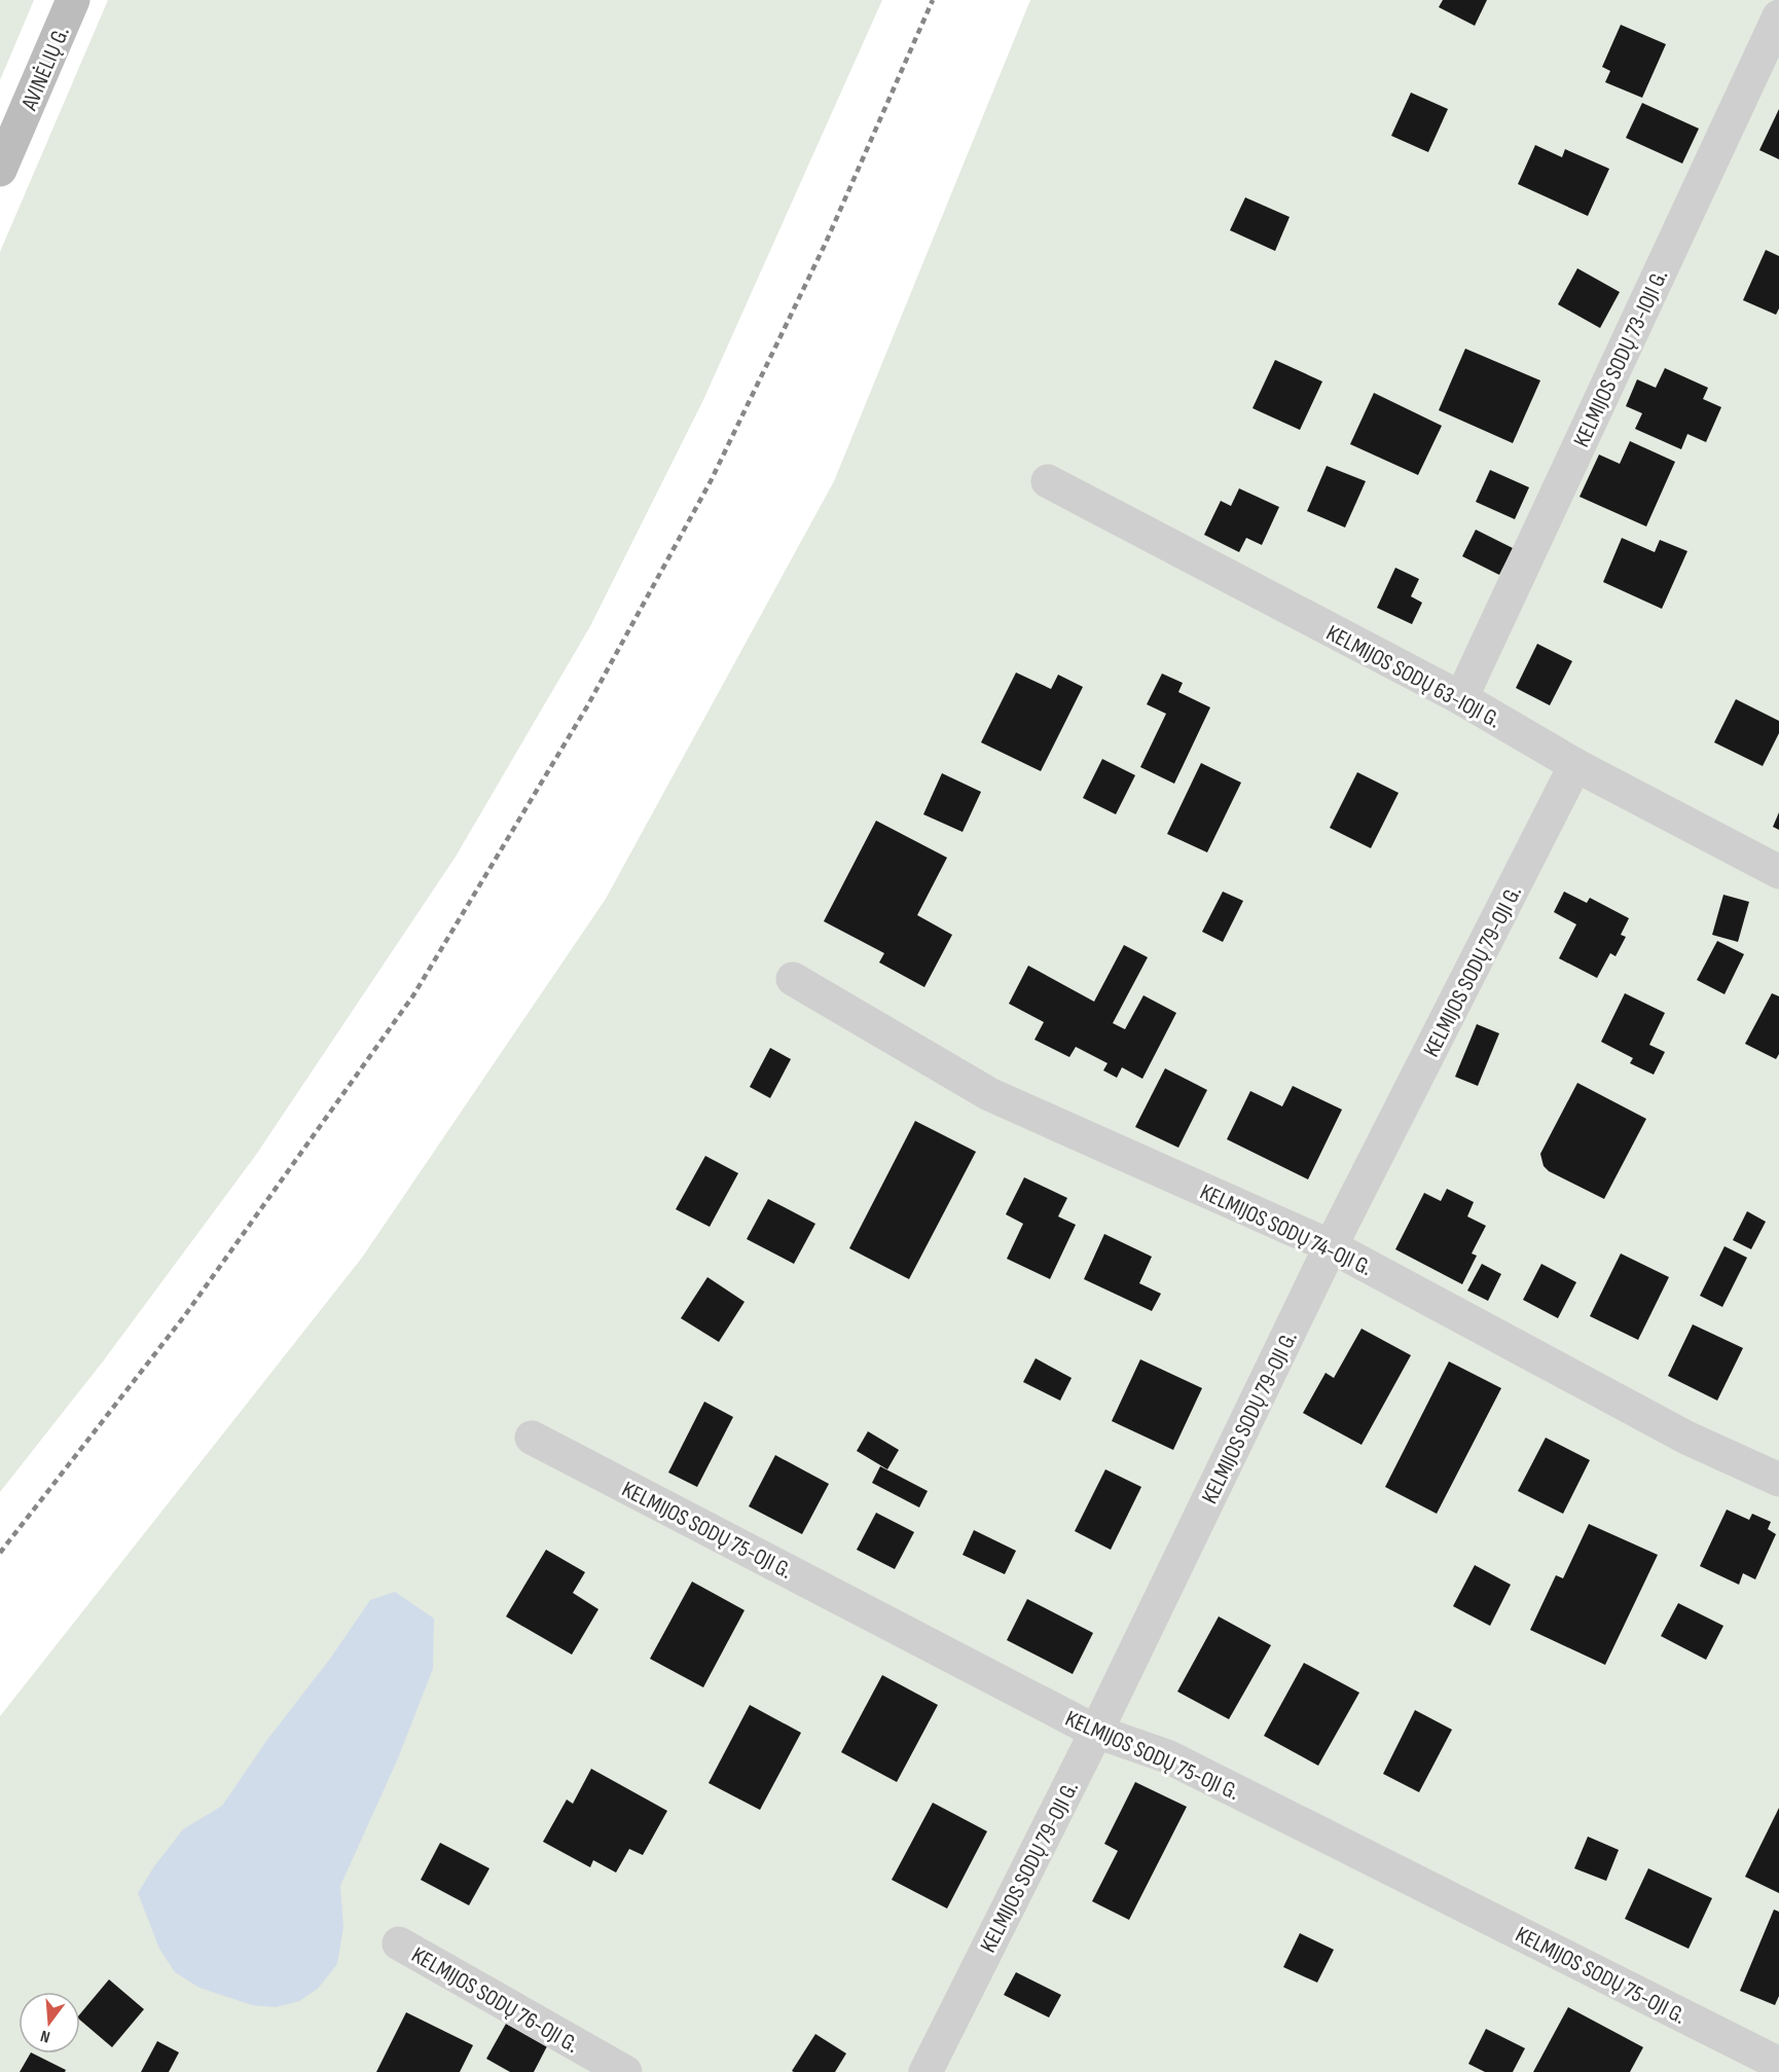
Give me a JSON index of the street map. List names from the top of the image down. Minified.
{"streets":{"main road":["AVINĖLIŲ G."],"street":["KELMIJOS SODŲ 73-IOJI G.","KELMIJOS SODŲ 63-IOJI G.","KELMIJOS SODŲ 79-OJI G.","KELMIJOS SODŲ 74-OJI G.","KELMIJOS SODŲ 75-OJI G.","KELMIJOS SODŲ 76-OJI G."]},"crossings":[["KELMIJOS SODŲ 73-IOJI G.","KELMIJOS SODŲ 63-IOJI G."],["KELMIJOS SODŲ 63-IOJI G.","KELMIJOS SODŲ 79-OJI G."],["KELMIJOS SODŲ 79-OJI G.","KELMIJOS SODŲ 74-OJI G."],["KELMIJOS SODŲ 79-OJI G.","KELMIJOS SODŲ 75-OJI G."]],"north":"bottom"}
